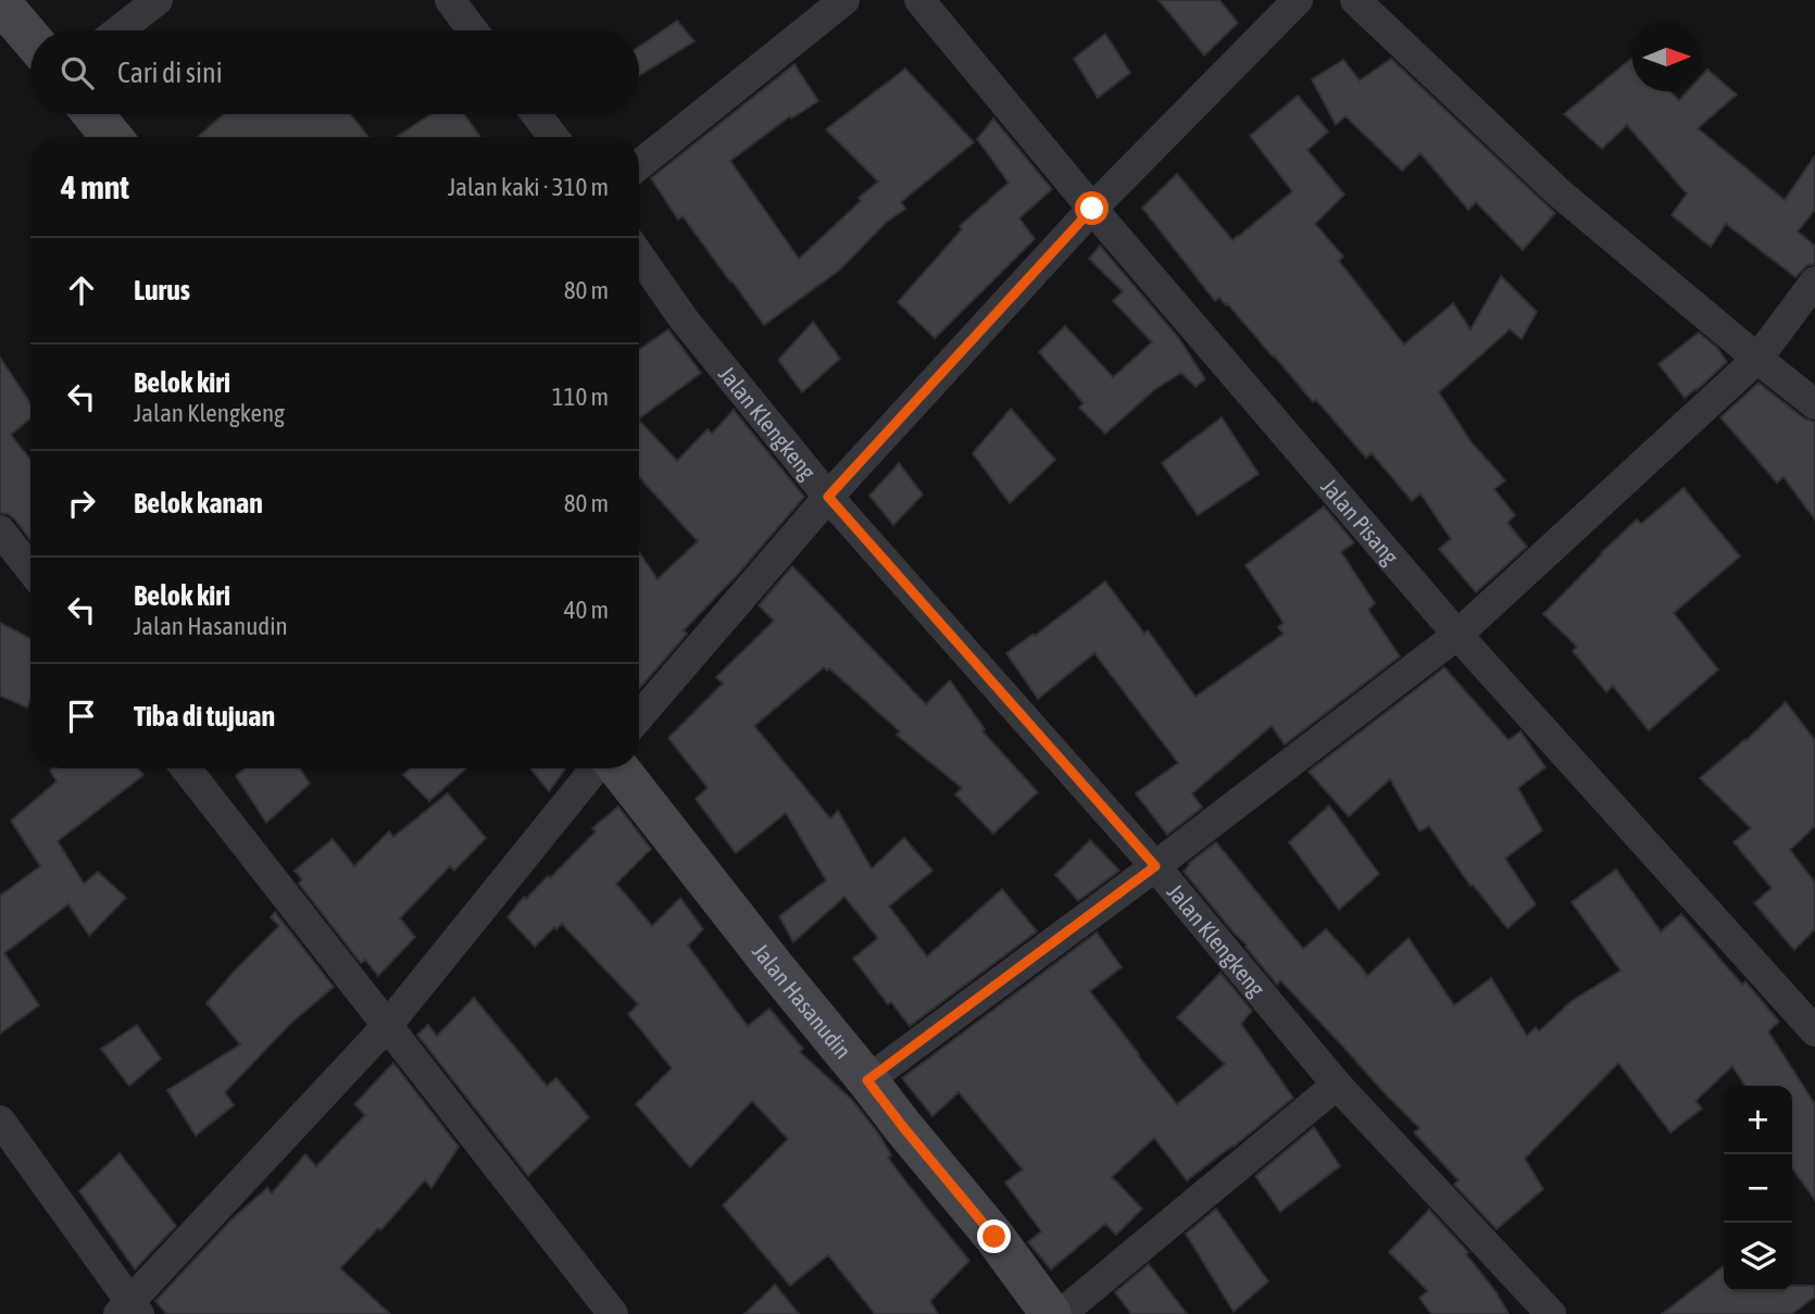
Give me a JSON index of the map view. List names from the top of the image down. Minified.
{"streets":{"main road":["Jalan Hasanudin"],"street":["Jalan Klengkeng","Jalan Pisang"]},"north":"right","page":{"search":"Cari di sini","heading":["4 mnt","Jalan kaki · 310 m"],"list":[["Lurus","80 m"],["Belok kiri","Jalan Klengkeng","110 m"],["Belok kanan","80 m"],["Belok kiri","Jalan Hasanudin","40 m"],"Tiba di tujuan"],"map_buttons":["+","−"]}}
